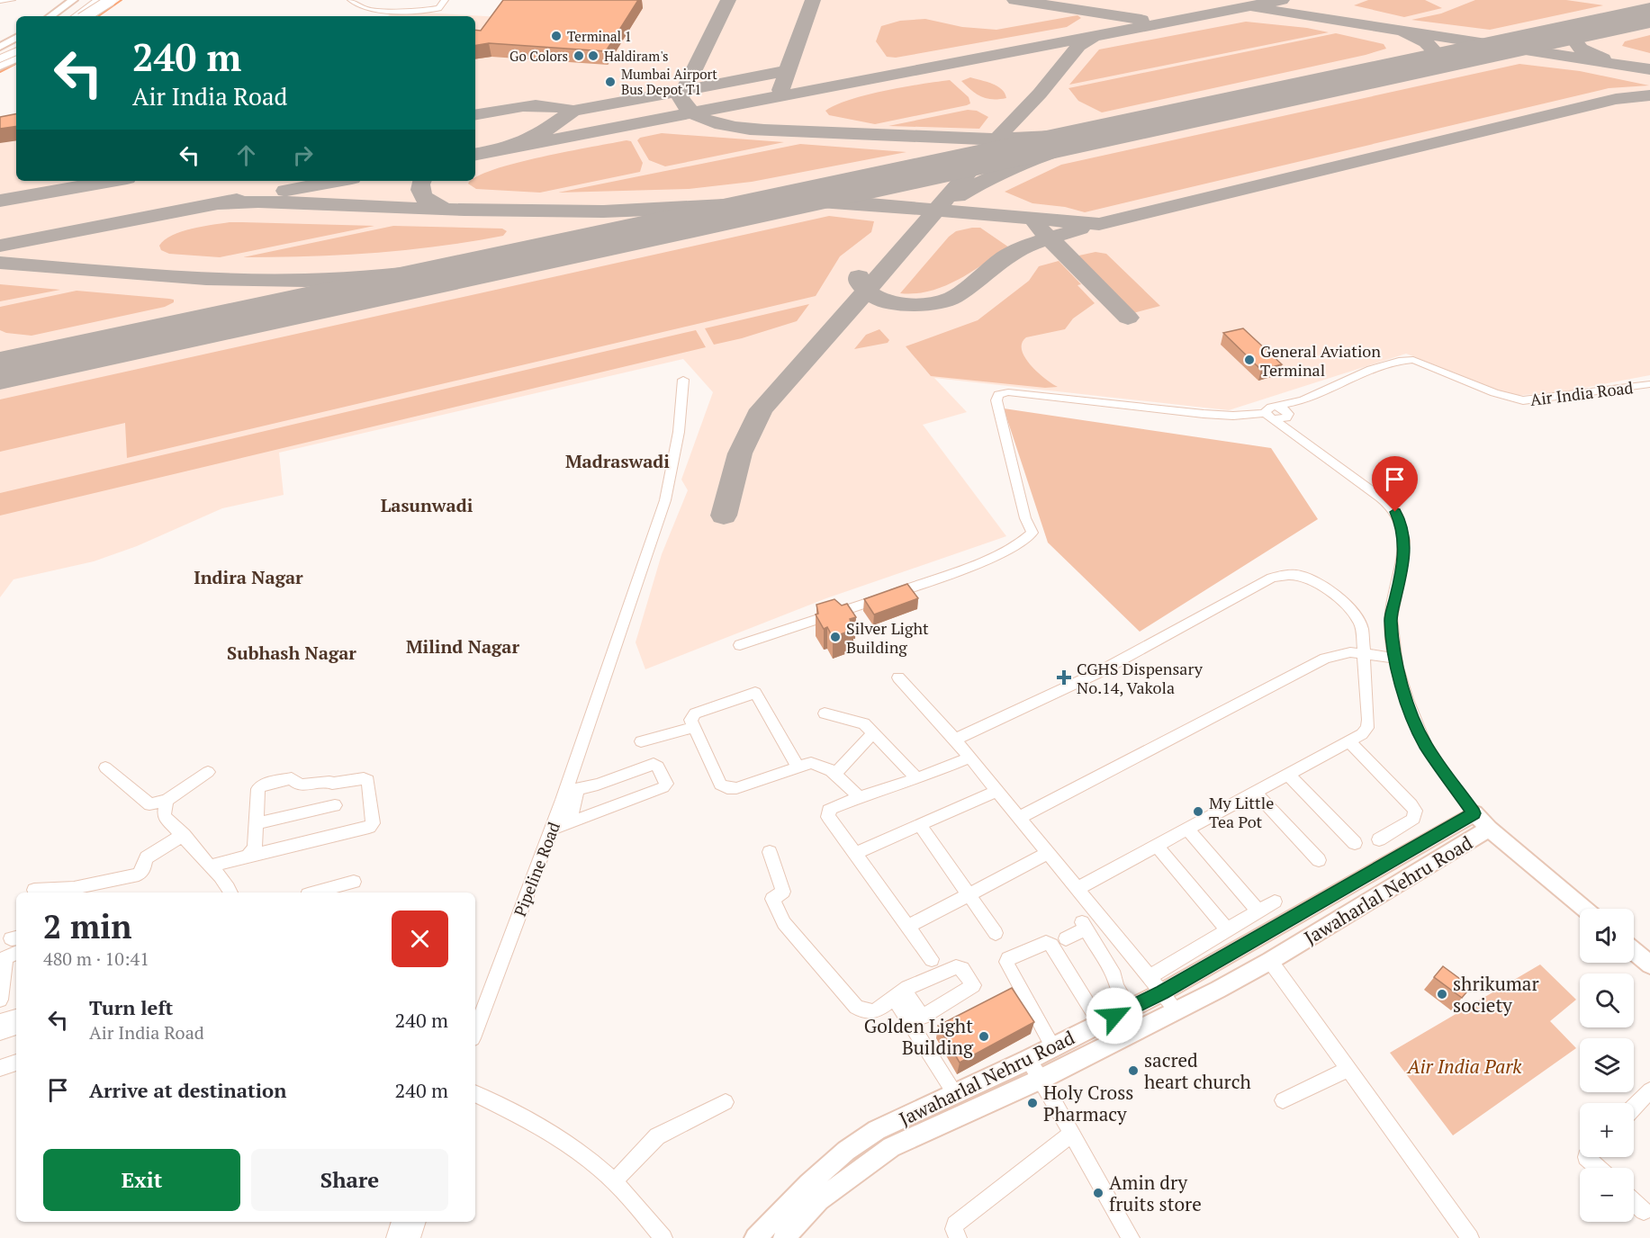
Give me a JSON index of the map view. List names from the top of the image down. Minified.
{"streets":{"main road":["Jawaharlal Nehru Road"],"street":["Air India Road","Pipeline Road"]},"districts":["Madraswadi","Lasunwadi","Indira Nagar","Milind Nagar","Subhash Nagar"],"parks":["Air India Park"],"places":{"other":["Terminal 1","Go Colors","Haldiram's","Mumbai Airport Bus Depot T1","General Aviation Terminal","Silver Light Building","My Little Tea Pot","shrikumar society","Golden Light Building","sacred heart church","Holy Cross Pharmacy","Amin dry fruits store"],"health":["CGHS Dispensary No.14, Vakola"]},"page":{"turn":["240 m","Air India Road"],"heading":["2 min","480 m · 10:41"],"map_buttons":["+","−"],"list":[{"name":"Turn left","note":"Air India Road","value":"240 m"},{"name":"Arrive at destination","value":"240 m"}],"buttons":["Exit","Share"]}}
